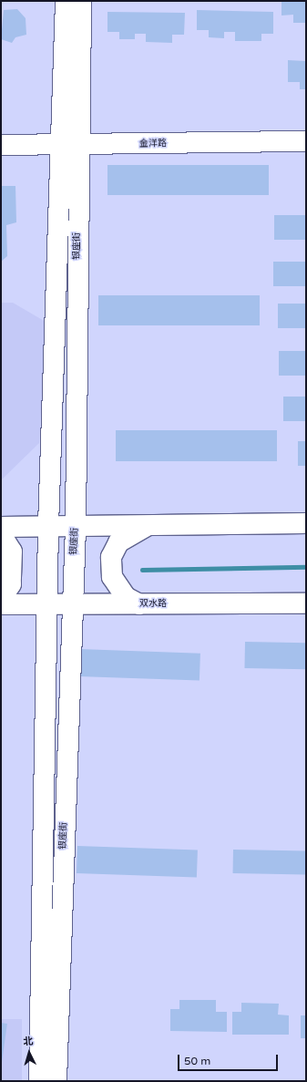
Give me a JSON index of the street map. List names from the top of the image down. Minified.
{"streets":{"main road":["金洋路","银座街","双水路"]},"crossings":[["金洋路","银座街"],["银座街","双水路"]],"scale_bar":"50 m","north":"top"}
